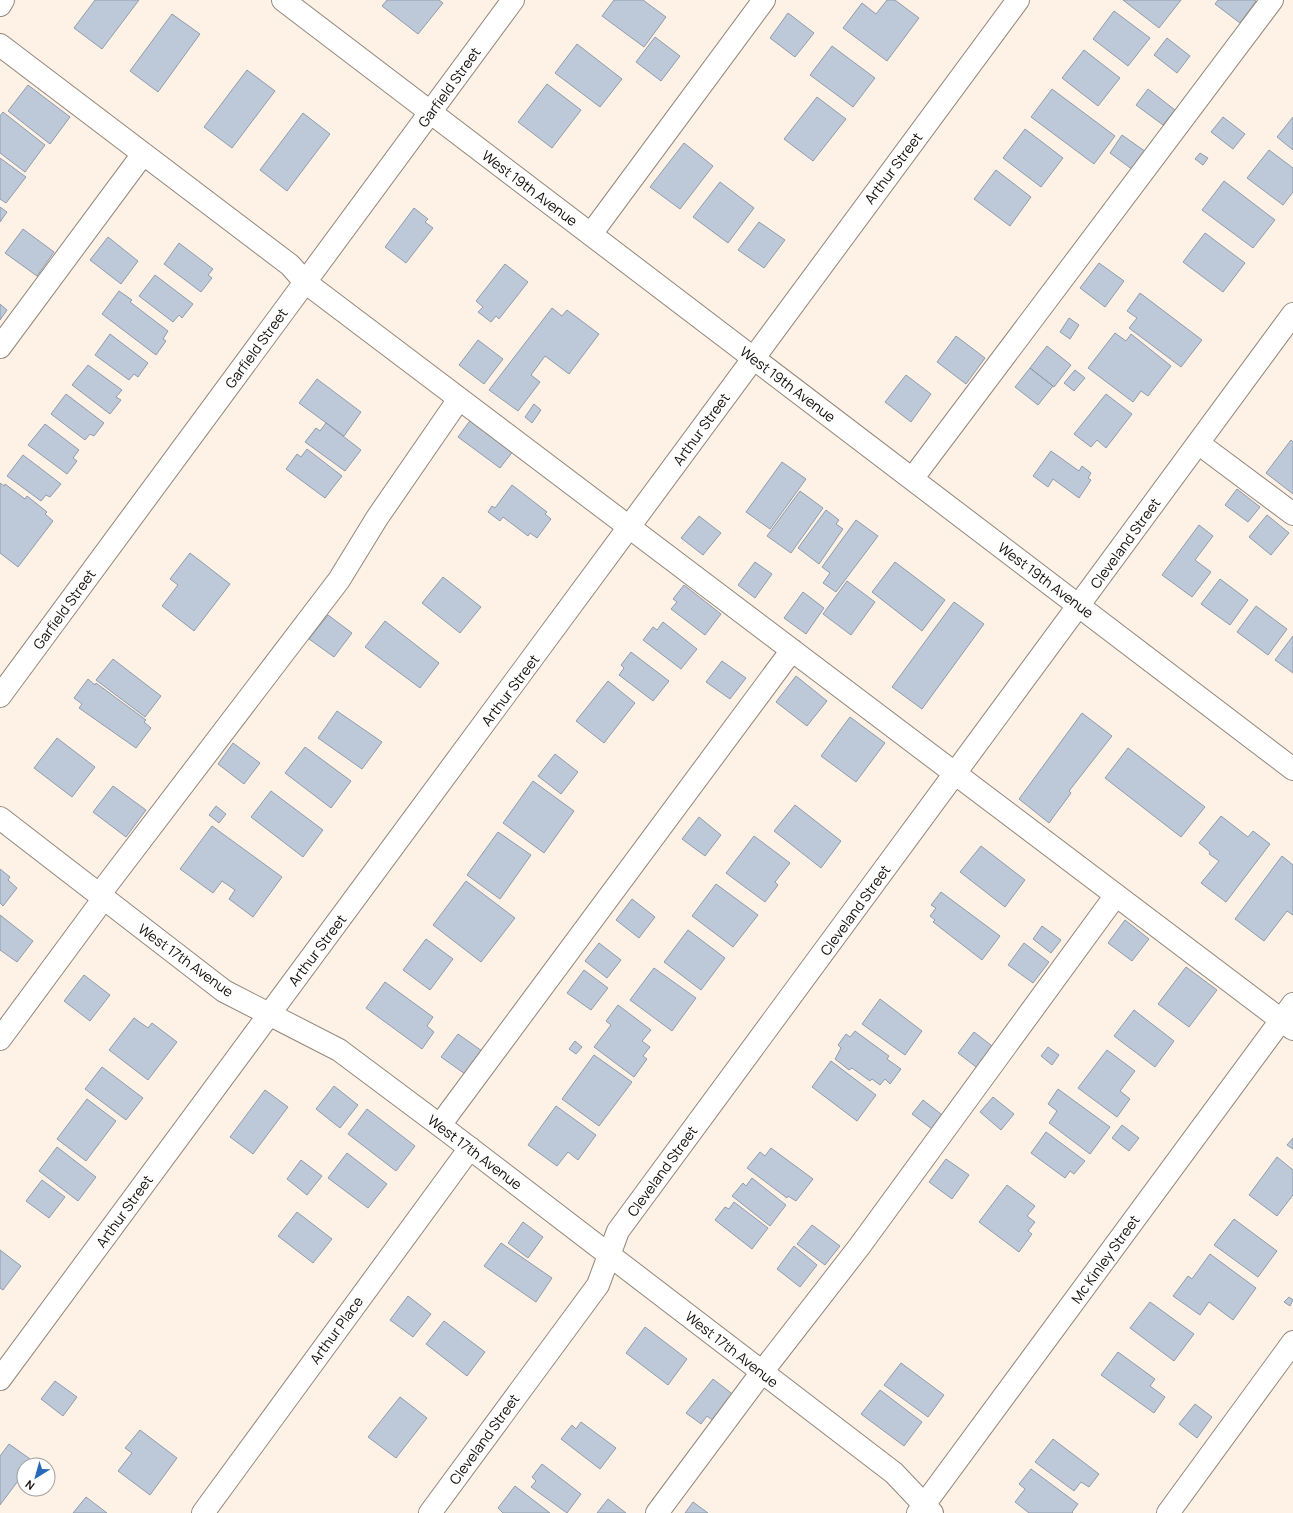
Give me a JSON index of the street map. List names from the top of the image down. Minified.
{"streets":{"street":["Garfield Street","Arthur Street","West 19th Avenue","Cleveland Street","West 17th Avenue","Mc Kinley Street","Arthur Place"]},"crossings":[["Garfield Street","West 19th Avenue"],["Arthur Street","West 19th Avenue"],["Arthur Street","West 17th Avenue"],["West 19th Avenue","Cleveland Street"],["Cleveland Street","West 17th Avenue"],["West 17th Avenue","Mc Kinley Street"],["West 17th Avenue","Arthur Place"]],"north":"bottom left"}
